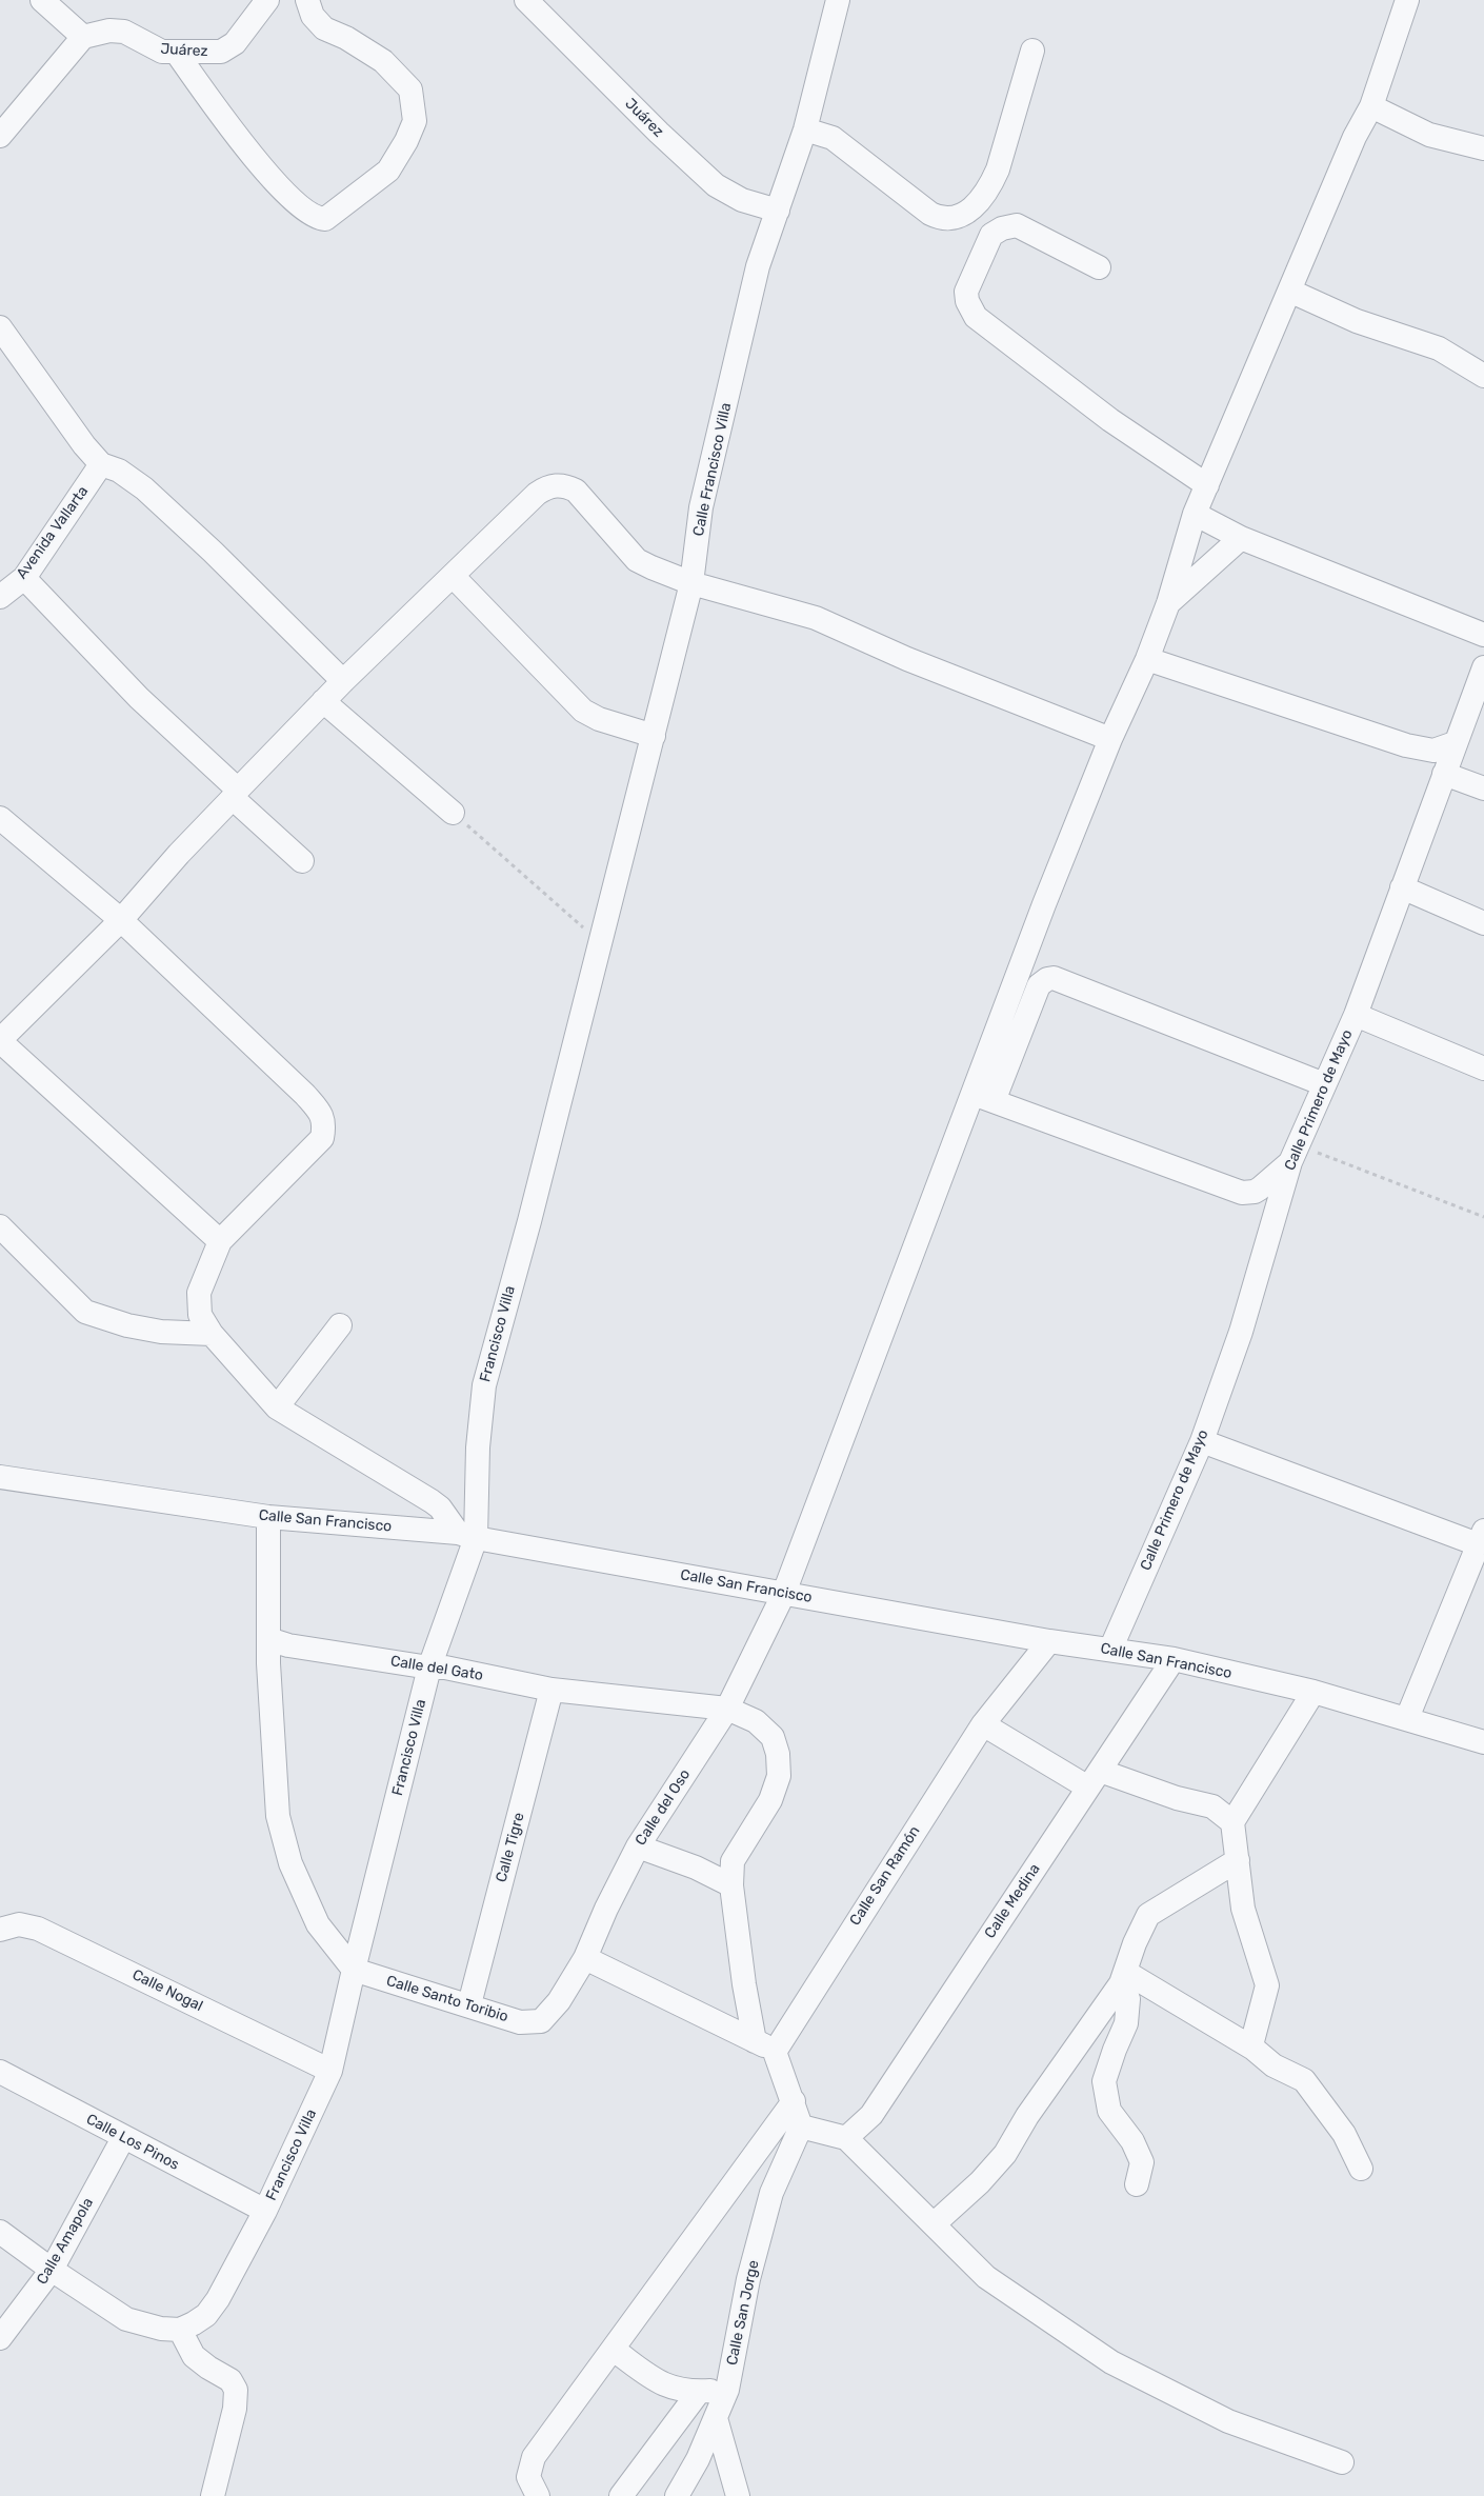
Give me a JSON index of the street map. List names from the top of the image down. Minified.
{"streets":{"street":["Juárez","Calle Francisco Villa","Avenida Vallarta","Calle Primero de Mayo","Francisco Villa","Calle San Francisco","Calle del Gato","Calle del Oso","Calle Tigre","Calle San Ramón","Calle Medina","Calle Nogal","Calle Santo Toribio","Calle Los Pinos","Calle Amapola","Calle San Jorge"]},"crossings":[["Juárez","Calle Francisco Villa"],["Calle Francisco Villa","Francisco Villa"],["Calle Primero de Mayo","Calle San Francisco"],["Francisco Villa","Calle San Francisco"],["Francisco Villa","Calle del Gato"],["Francisco Villa","Calle Nogal"],["Francisco Villa","Calle Santo Toribio"],["Francisco Villa","Calle Los Pinos"],["Calle San Francisco","Calle del Oso"],["Calle San Francisco","Calle San Ramón"],["Calle San Francisco","Calle Medina"],["Calle del Gato","Calle del Oso"],["Calle del Gato","Calle Tigre"],["Calle del Gato","Calle San Ramón"],["Calle del Oso","Calle Santo Toribio"],["Calle Tigre","Calle Santo Toribio"],["Calle Los Pinos","Calle Amapola"]]}
